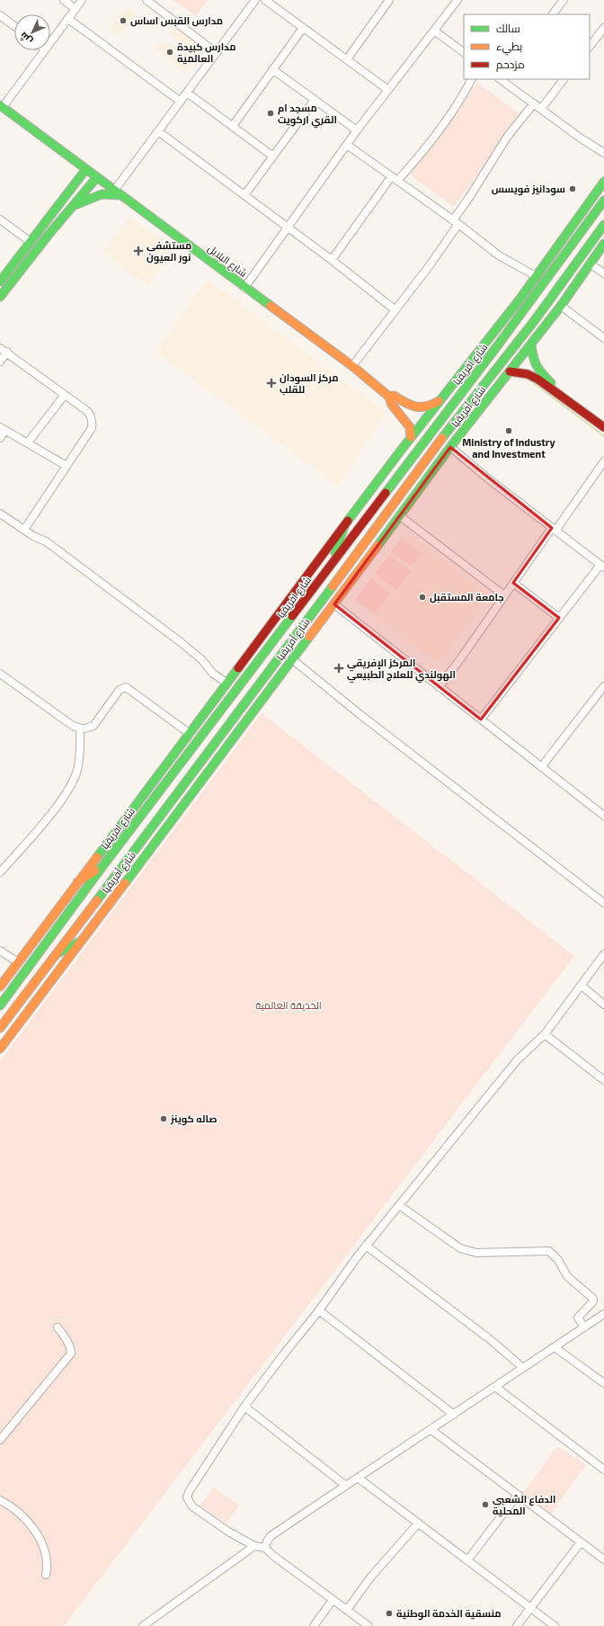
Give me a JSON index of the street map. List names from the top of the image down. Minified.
{"streets":{"main road":["شارع البلابل","شارع افريقيا","شارع أفريقيا"]},"parks":["الحديقة العالمية"],"places":{"other":["مدارس القبس اساس","مدارس كبيدة العالمية","مسجد ام القري اركويت","سودانيز فويسس","Ministry of Industry and Investment","جامعة المستقبل","صاله كوينز","الدفاع الشعبي المحلية","منسقية الخدمة الوطنية"],"health":["مستشفى نور العيون","مركز السودان للقلب","المركز الإفريقي الهولندي للعلاج الطبيعي"]},"legend":["سالك","بطيء","مزدحم"],"north":"bottom left"}
